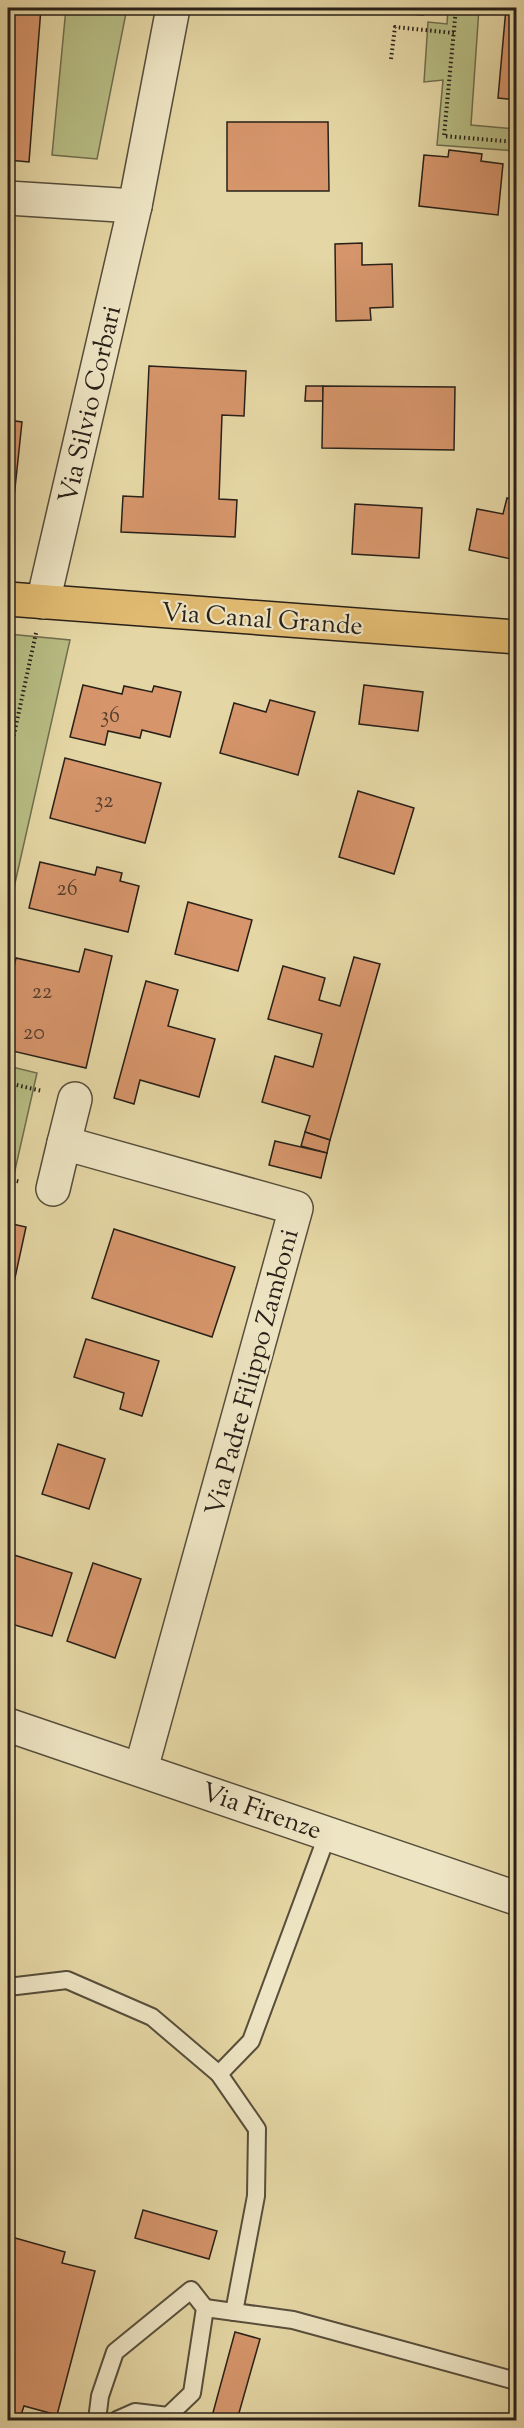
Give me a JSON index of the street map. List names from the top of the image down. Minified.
{"streets":{"main road":["Via Canal Grande"],"street":["Via Silvio Corbari","Via Padre Filippo Zamboni","Via Firenze"]},"crossings":[["Via Silvio Corbari","Via Canal Grande"],["Via Padre Filippo Zamboni","Via Firenze"]],"house_numbers":["36","32","26","22","20"]}
